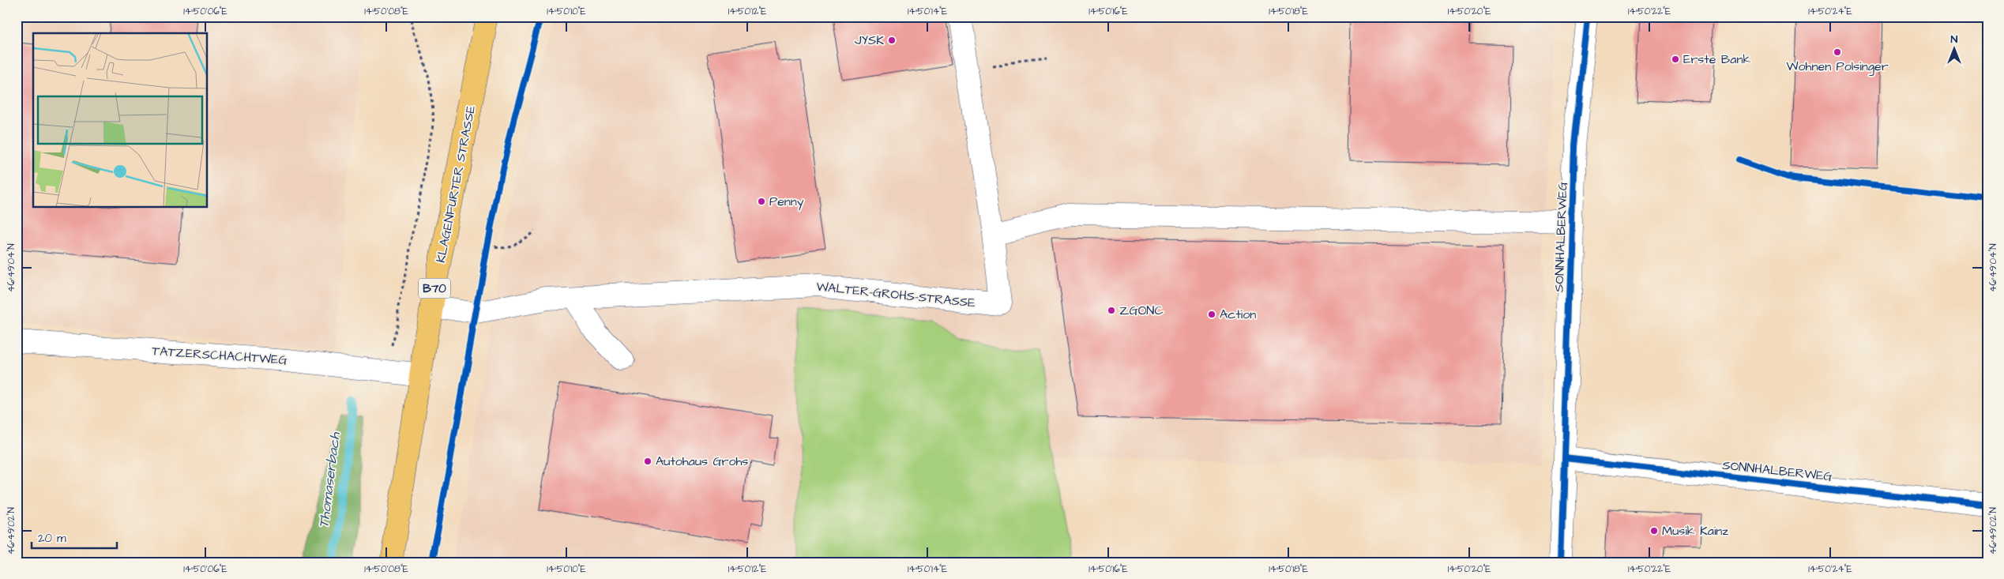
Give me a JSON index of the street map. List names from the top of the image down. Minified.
{"streets":{"main road":["KLAGENFURTER STRASSE","B70"],"street":["SONNHALBERWEG","WALTER-GROHS-STRASSE","TATZERSCHACHTWEG"]},"crossings":[["KLAGENFURTER STRASSE","WALTER-GROHS-STRASSE"],["KLAGENFURTER STRASSE","TATZERSCHACHTWEG"]],"water":["Thomaserbach"],"places":["JYSK","Wohnen Polsinger","Erste Bank","Penny","ZGONC","Action","Autohaus Grohs","Musik Kainz"],"scale_bar":"20 m","north":"top","coordinates":["14°50'06\"E","14°50'08\"E","14°50'10\"E","14°50'12\"E","14°50'14\"E","14°50'16\"E","14°50'18\"E","14°50'20\"E","14°50'22\"E","14°50'24\"E","46°49'04\"N","46°49'02\"N"]}
